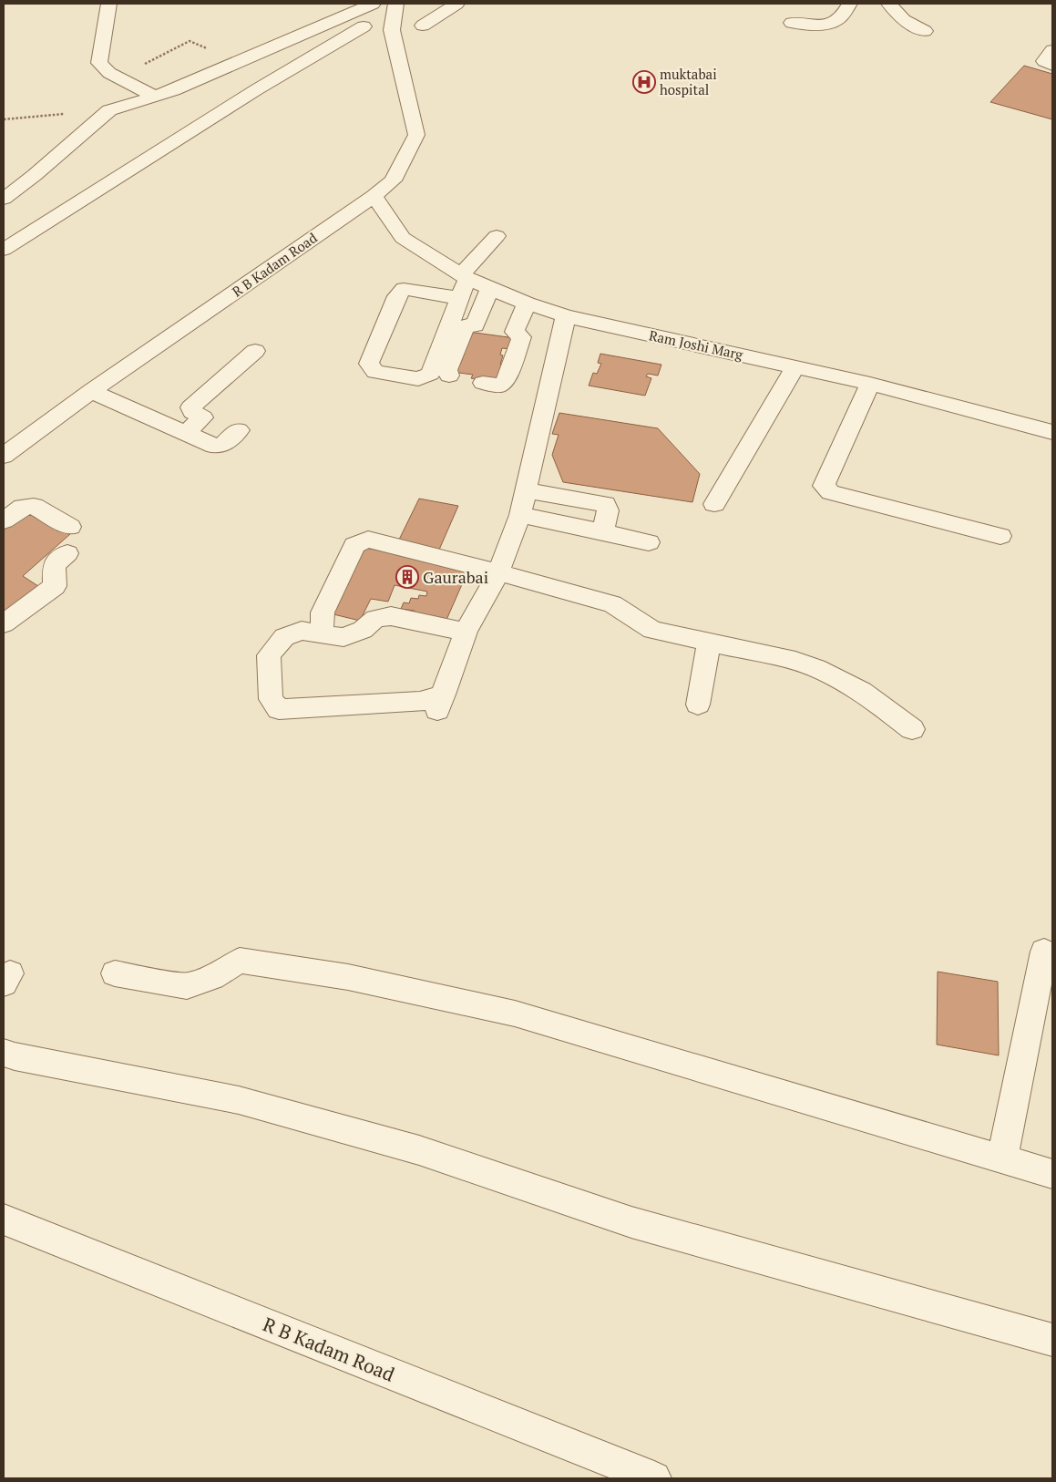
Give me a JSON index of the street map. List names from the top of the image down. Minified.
{"streets":{"street":["R B Kadam Road","Ram Joshi Marg"]},"crossings":[["R B Kadam Road","Ram Joshi Marg"]],"places":{"hospital":["muktabai hospital"],"building":["Gaurabai"]}}
